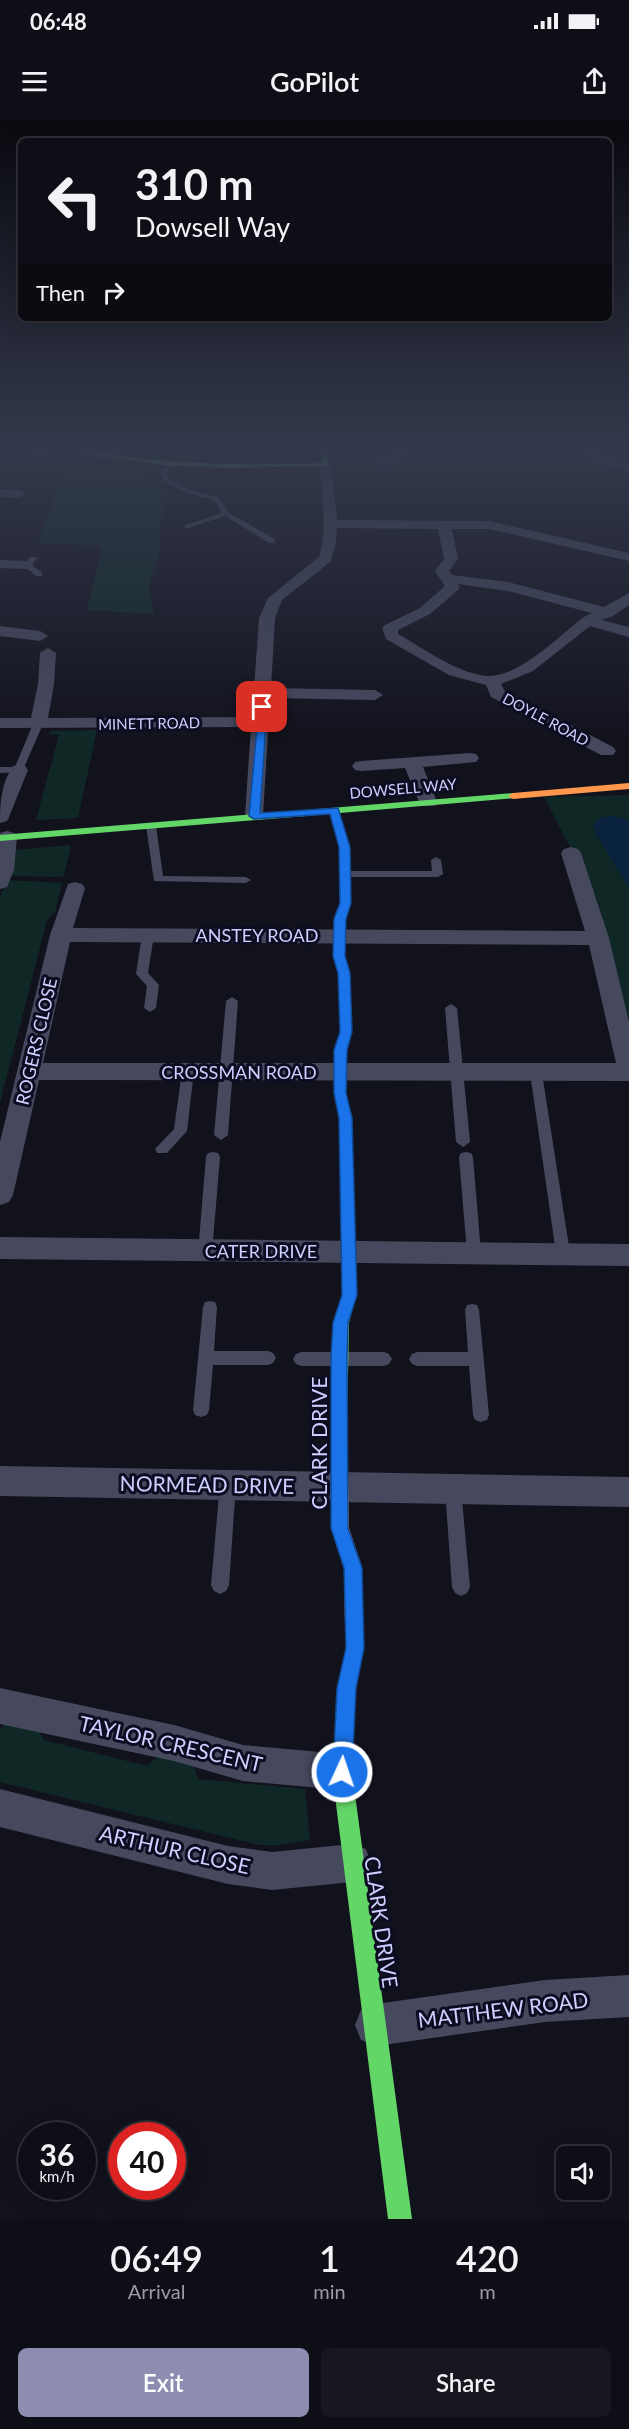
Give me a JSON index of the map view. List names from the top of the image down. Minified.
{"streets":{"street":["DOYLE ROAD","MINETT ROAD","DOWSELL WAY","ANSTEY ROAD","ROGERS CLOSE","CROSSMAN ROAD","CATER DRIVE","CLARK DRIVE","NORMEAD DRIVE","TAYLOR CRESCENT","ARTHUR CLOSE","MATTHEW ROAD"]},"crossings":[["DOWSELL WAY","CLARK DRIVE"],["ANSTEY ROAD","ROGERS CLOSE"],["ANSTEY ROAD","CLARK DRIVE"],["ROGERS CLOSE","CROSSMAN ROAD"],["CROSSMAN ROAD","CLARK DRIVE"],["CATER DRIVE","CLARK DRIVE"],["CLARK DRIVE","NORMEAD DRIVE"],["CLARK DRIVE","TAYLOR CRESCENT"],["CLARK DRIVE","ARTHUR CLOSE"],["CLARK DRIVE","MATTHEW ROAD"]],"page":{"status":"06:48","header":"GoPilot","turn":["310 m","Dowsell Way"],"then":"Then","speed":"36 km/h","limit":"40","eta":["06:49","Arrival","1","min","420","m"],"buttons":["Exit","Share"]}}
